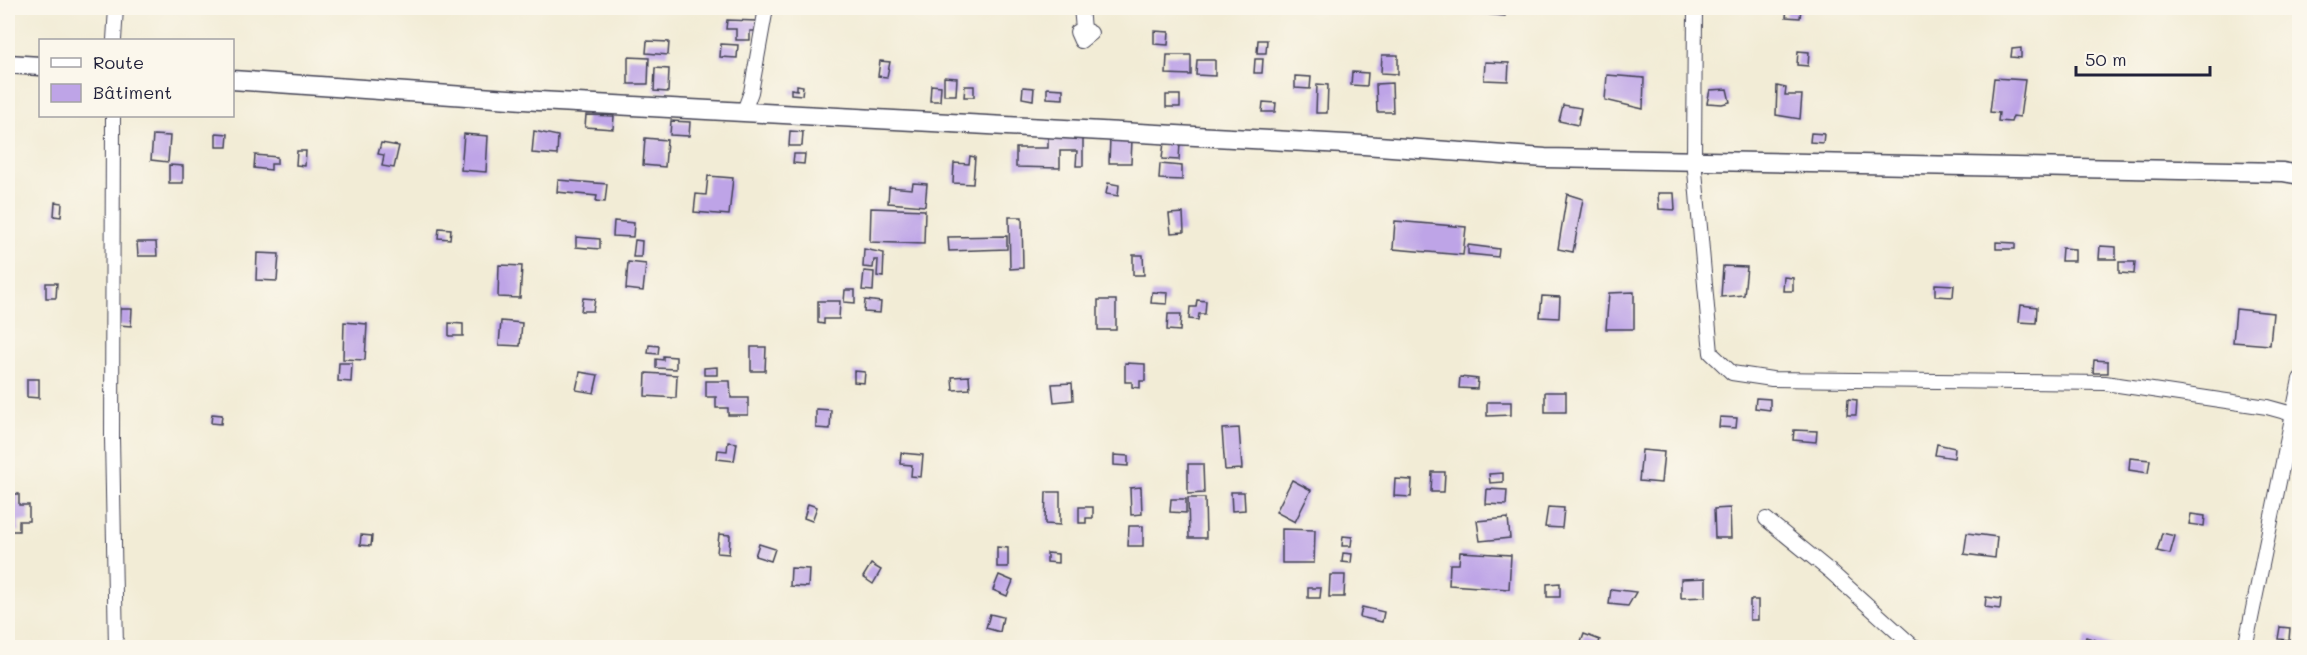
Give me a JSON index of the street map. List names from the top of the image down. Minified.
{"legend":["Route","Bâtiment"],"scale_bar":"50 m"}
